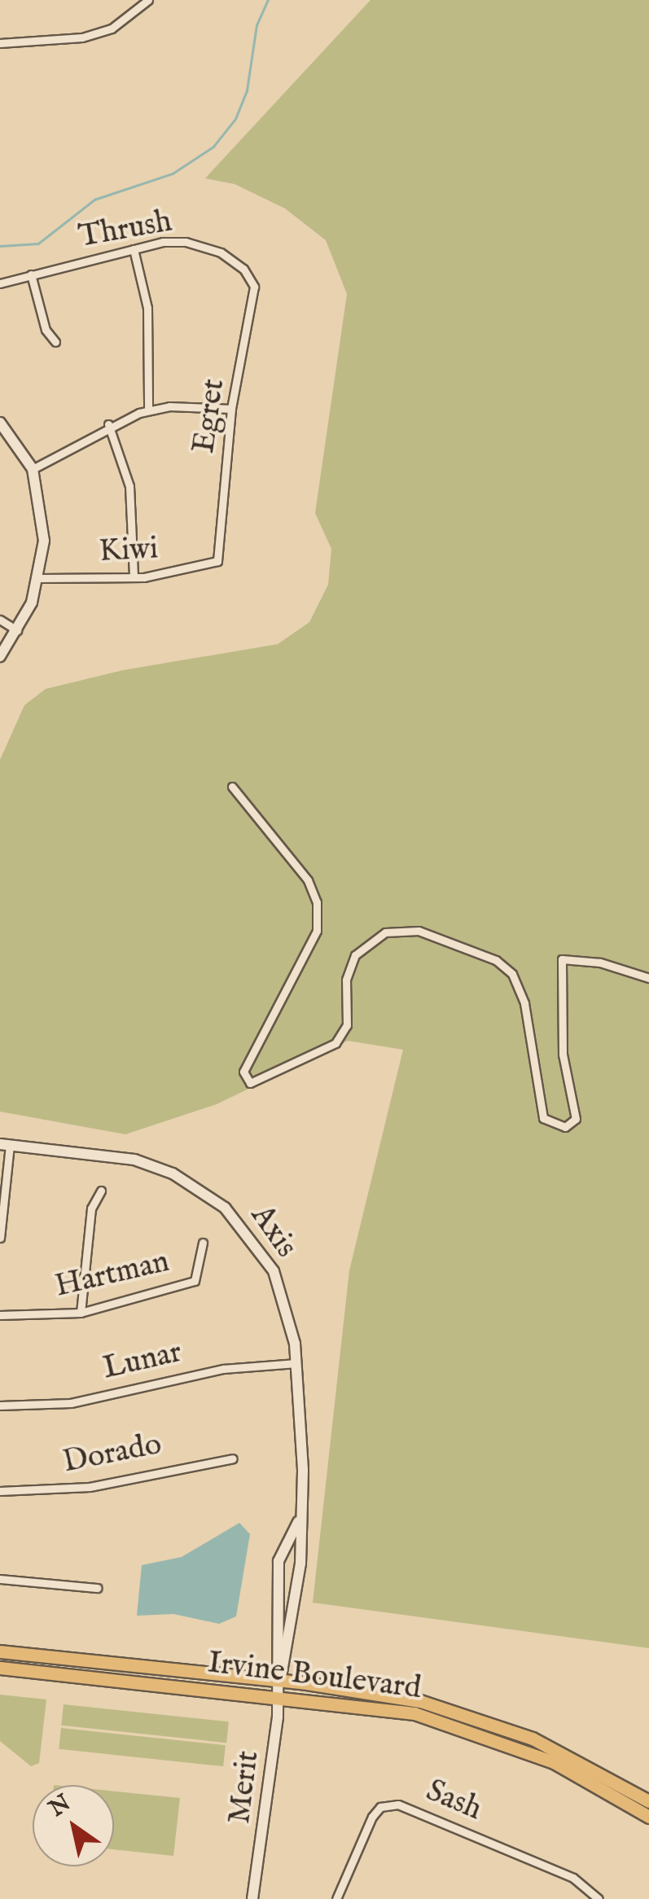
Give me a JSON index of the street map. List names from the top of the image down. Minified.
{"streets":{"main road":["Irvine Boulevard"],"street":["Thrush","Egret","Kiwi","Axis","Hartman","Lunar","Dorado","Merit","Sash"]},"crossings":[["Thrush","Egret"],["Egret","Kiwi"],["Axis","Lunar"],["Axis","Irvine Boulevard"],["Axis","Merit"],["Irvine Boulevard","Merit"]],"north":"top left"}
